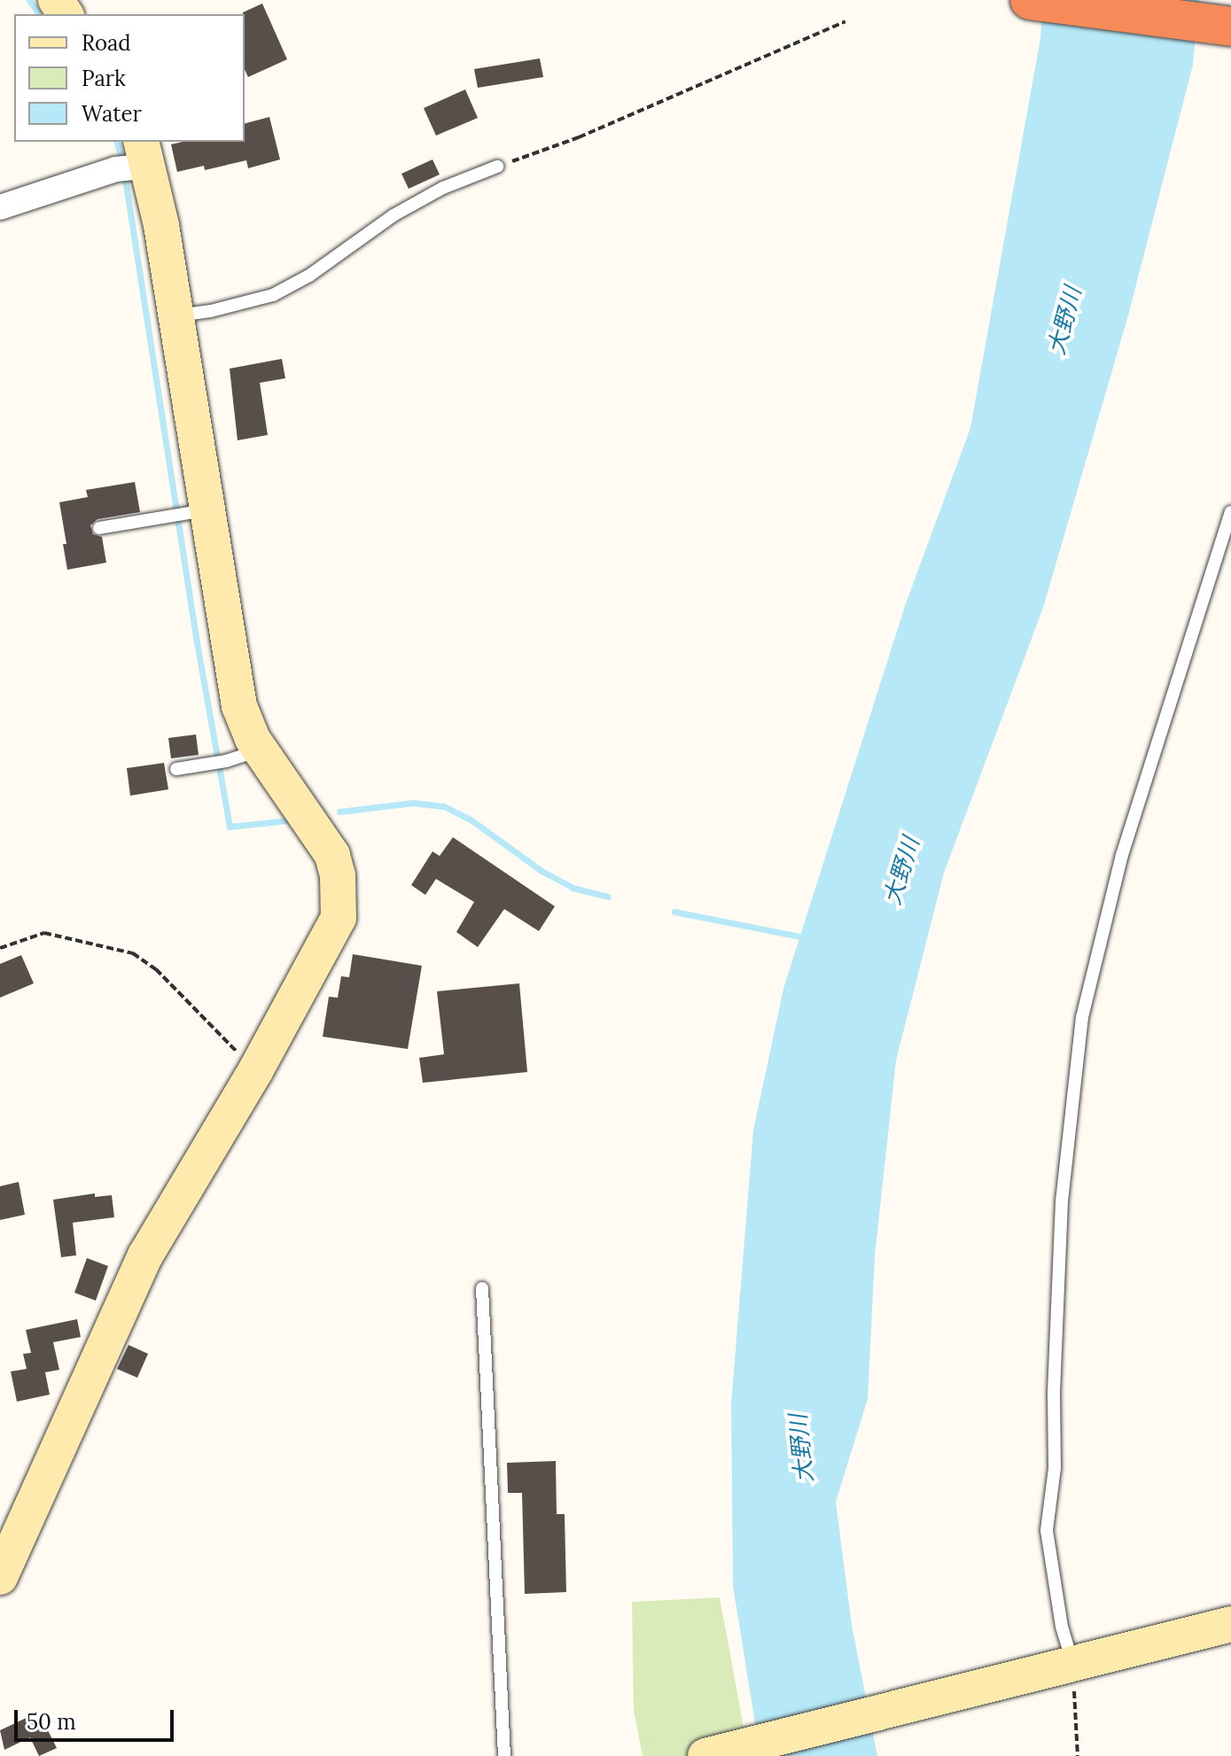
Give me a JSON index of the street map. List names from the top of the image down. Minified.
{"water":["大野川"],"legend":["Road","Park","Water"],"scale_bar":"50 m"}
